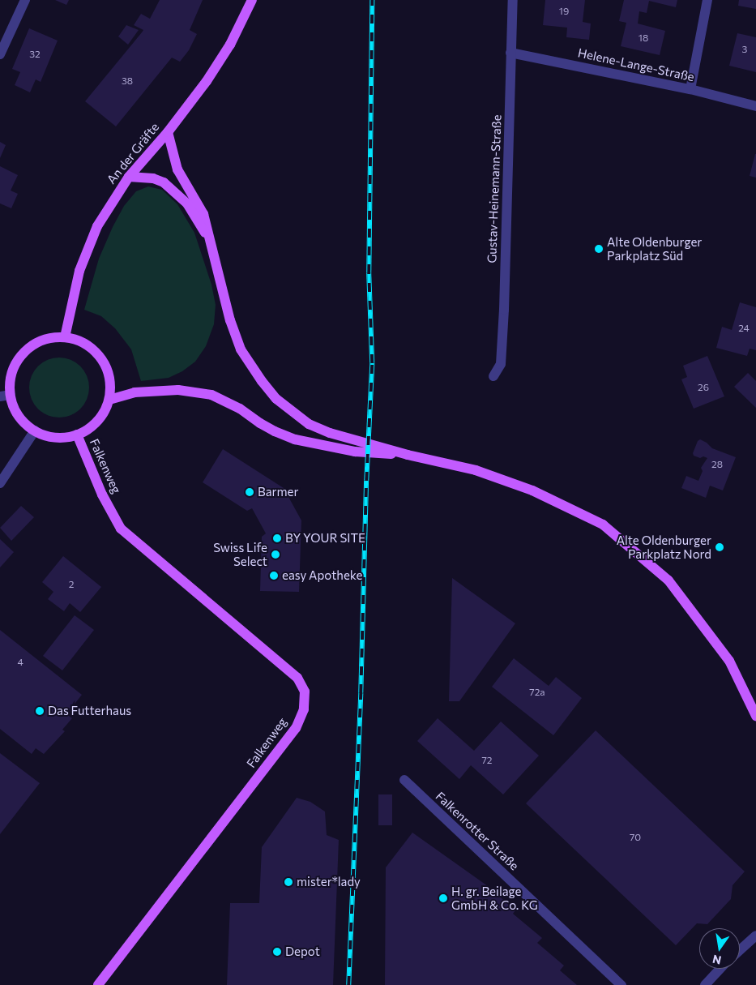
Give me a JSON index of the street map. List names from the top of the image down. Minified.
{"streets":{"main road":["An der Gräfte","Falkenweg"],"street":["Helene-Lange-Straße","Gustav-Heinemann-Straße","Falkenrotter Straße"]},"crossings":[["Helene-Lange-Straße","Gustav-Heinemann-Straße"],["An der Gräfte","Falkenweg"]],"places":["Alte Oldenburger Parkplatz Süd","Barmer","BY YOUR SITE","Alte Oldenburger Parkplatz Nord","Swiss Life Select","easy Apotheke","Das Futterhaus","mister*lady","H. gr. Beilage GmbH & Co. KG","Depot"],"house_numbers":["19","18","3","32","38","24","26","28","2","4","72a","72","70"],"north":"bottom"}
